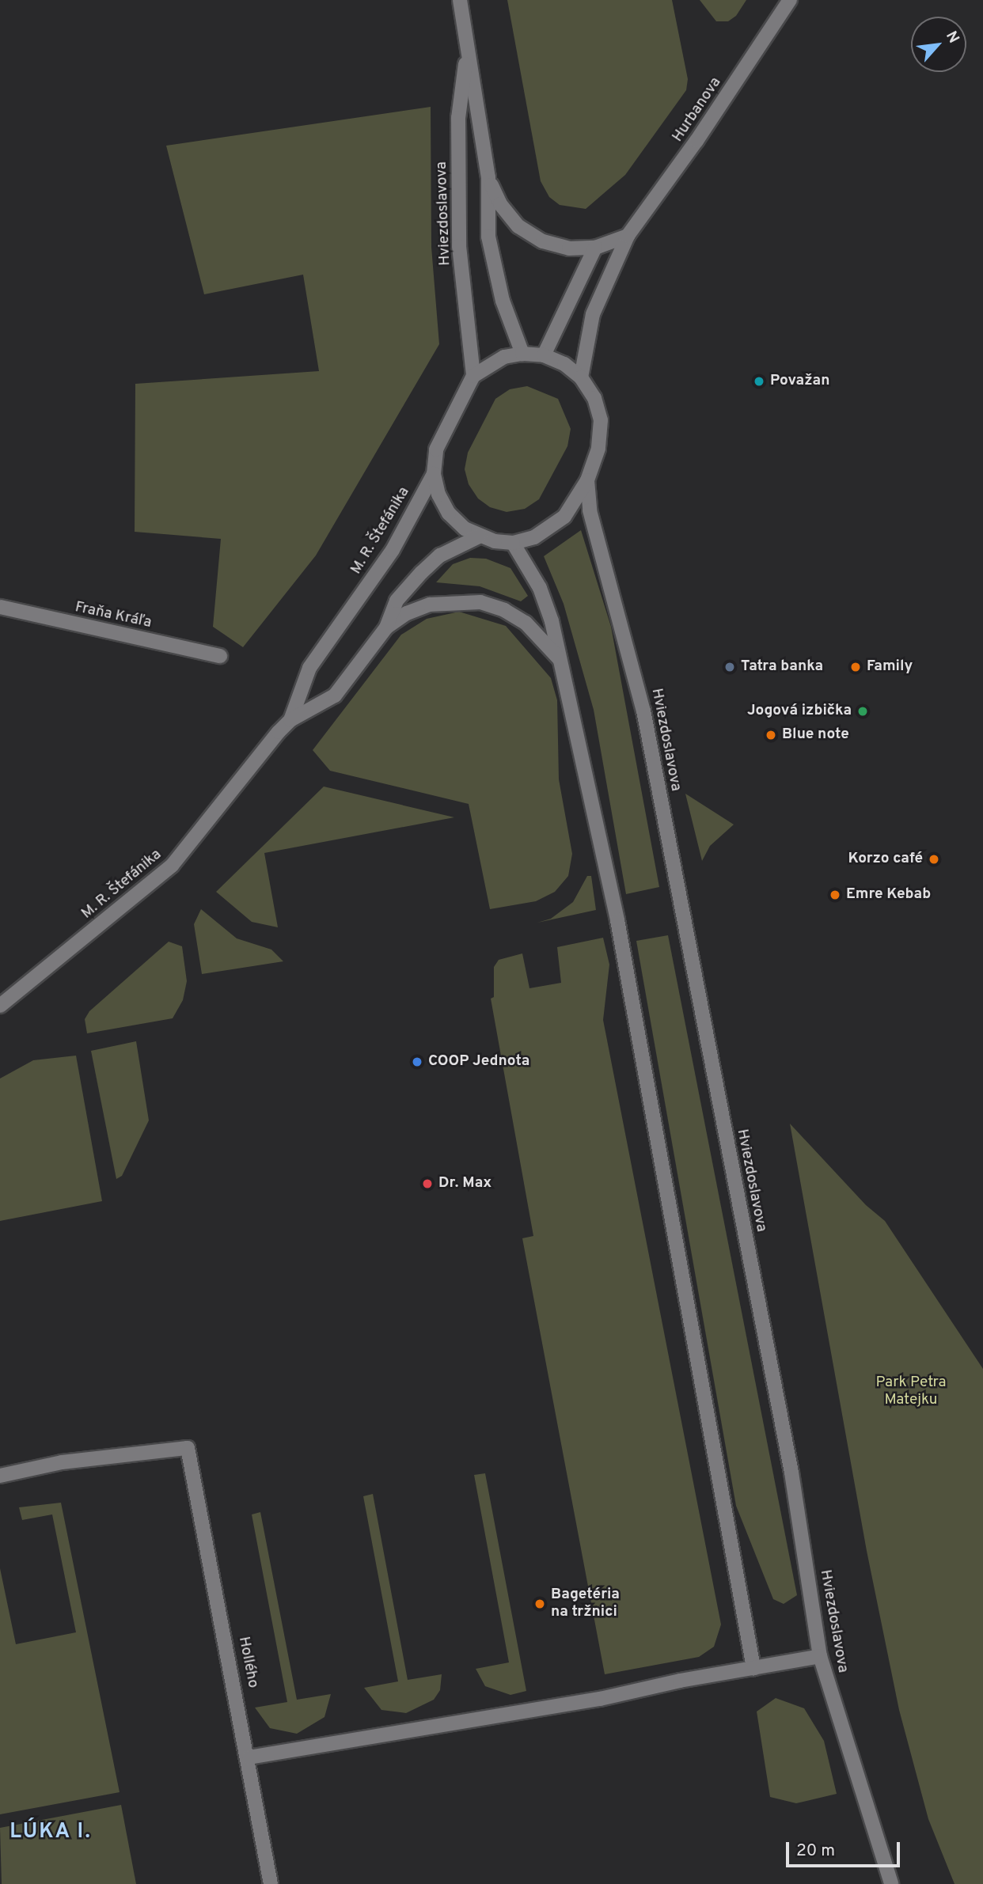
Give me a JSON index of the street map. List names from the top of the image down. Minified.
{"streets":{"street":["Hurbanova","Hviezdoslavova","M. R. Štefánika","Fraňa Kráľa","Hollého"]},"crossings":[["Hurbanova","Hviezdoslavova"],["Hurbanova","M. R. Štefánika"],["Hviezdoslavova","M. R. Štefánika"]],"districts":["LÚKA I."],"parks":["Park Petra Matejku"],"places":["Považan","Tatra banka","Family","Jogová izbička","Blue note","Korzo café","Emre Kebab","COOP Jednota","Dr. Max","Bagetéria na tržnici"],"scale_bar":"20 m","north":"top right"}
